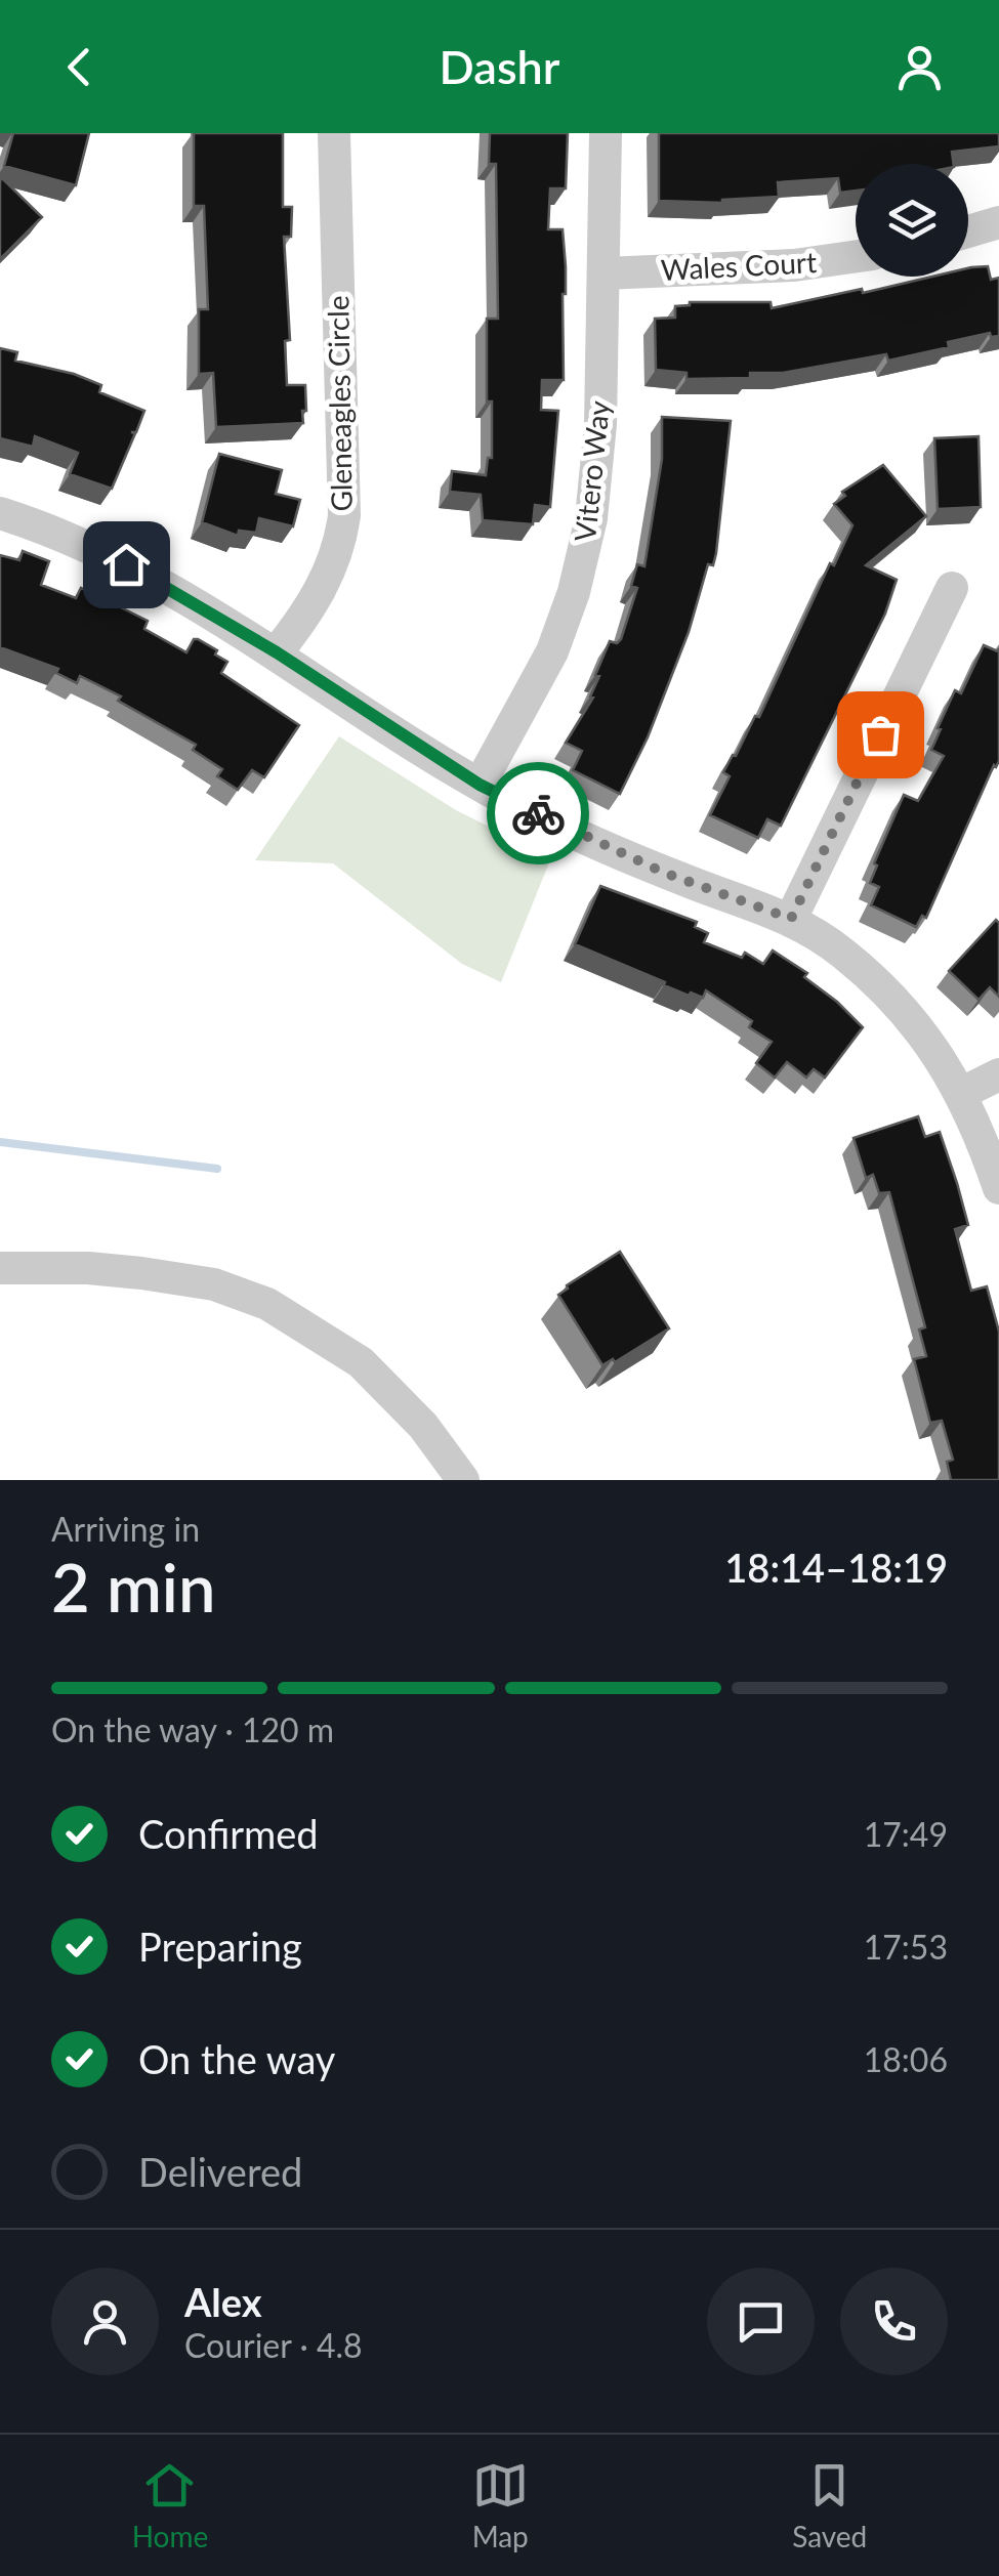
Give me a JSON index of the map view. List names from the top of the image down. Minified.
{"streets":{"street":["Wales Court","Gleneagles Circle","Vitero Way"]},"crossings":[["Wales Court","Vitero Way"]],"page":{"header":"Dashr","heading":["2 min","Arriving in","18:14–18:19"],"panel":["Alex","Courier · 4.8"],"bar":"On the way · 120 m","list":[["Confirmed","17:49"],["Preparing","17:53"],["On the way","18:06"],"Delivered"],"tabs":["Home","Map","Saved"]}}
